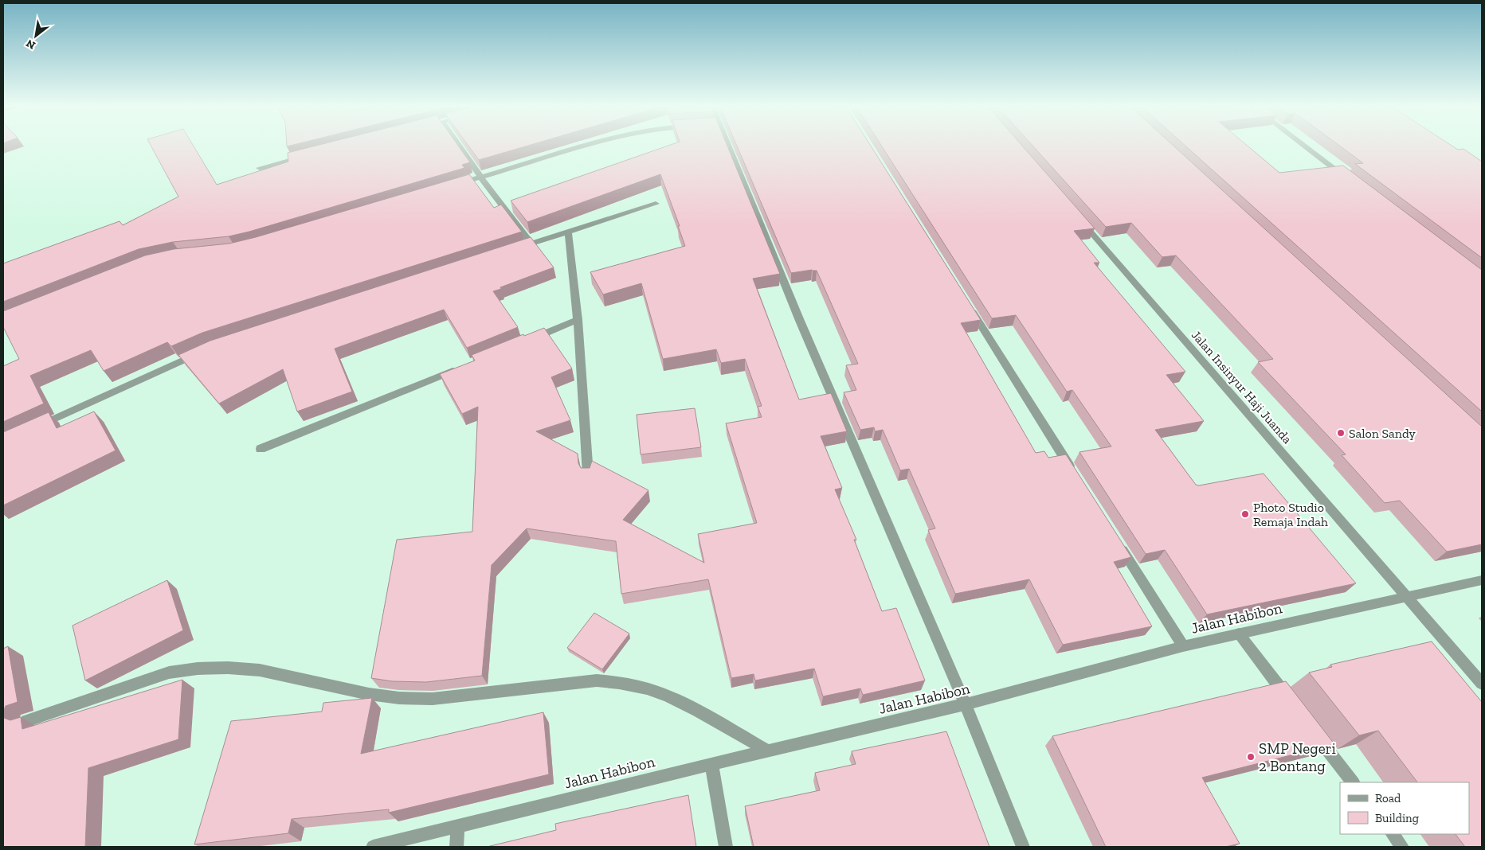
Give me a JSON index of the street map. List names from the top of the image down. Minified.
{"streets":{"street":["Jalan Insinyur Haji Juanda","Jalan Habibon"]},"crossings":[["Jalan Insinyur Haji Juanda","Jalan Habibon"]],"places":["Salon Sandy","Photo Studio Remaja Indah","SMP Negeri 2 Bontang"],"legend":["Road","Building"],"north":"bottom left"}
